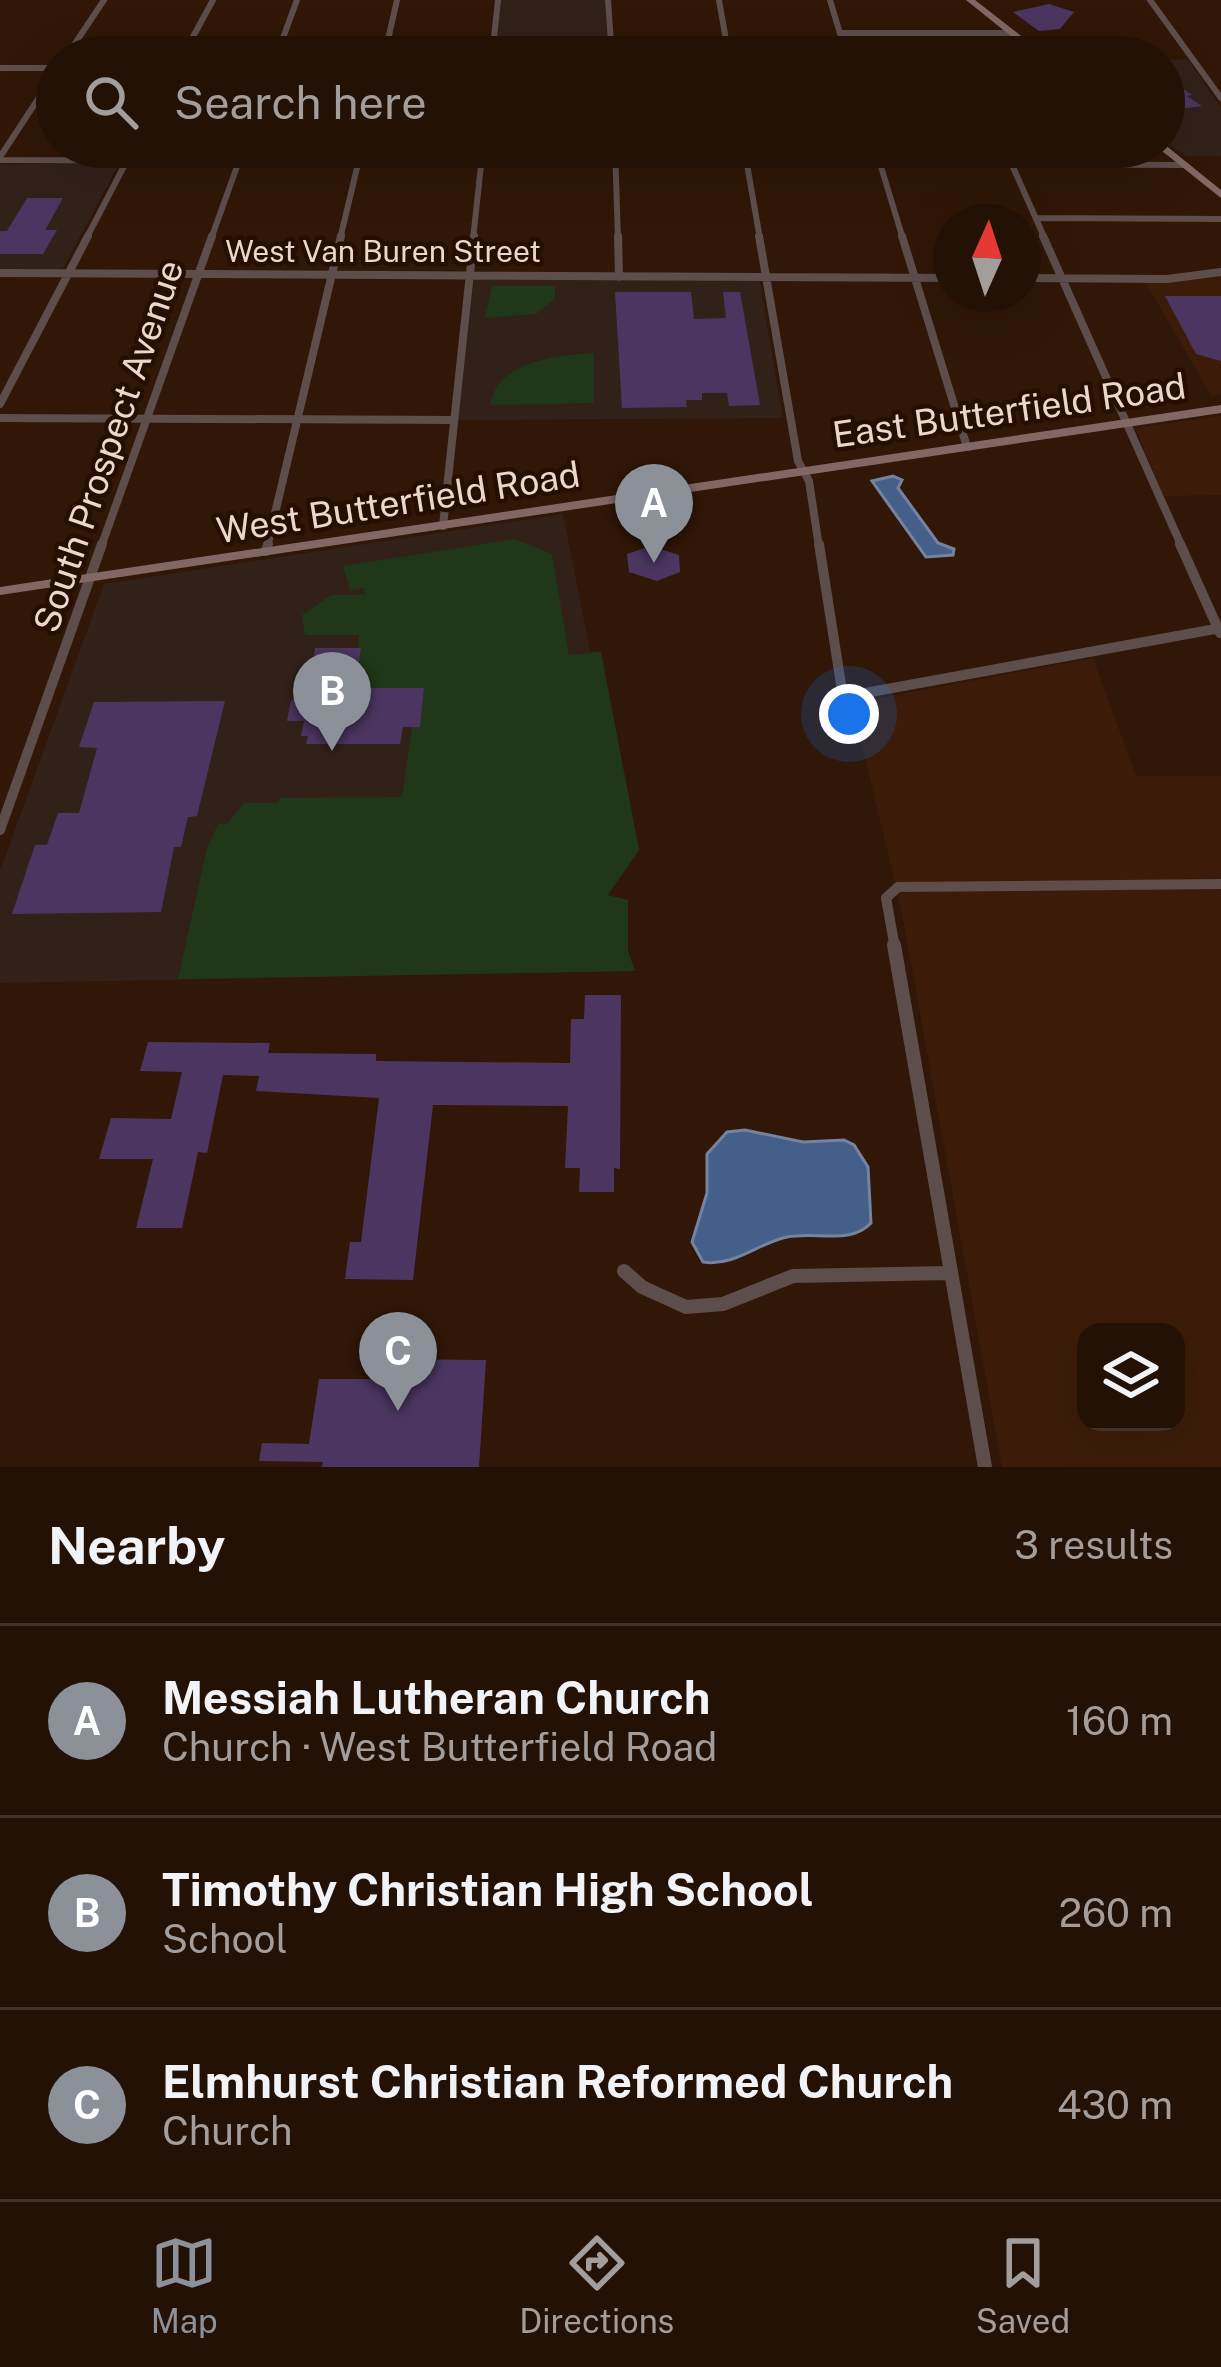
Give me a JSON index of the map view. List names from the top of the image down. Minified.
{"streets":{"main road":["East Butterfield Road","West Butterfield Road"],"street":["West Van Buren Street","South Prospect Avenue"]},"crossings":[["West Van Buren Street","South Prospect Avenue"],["East Butterfield Road","West Butterfield Road"],["South Prospect Avenue","West Butterfield Road"]],"north":"top","page":{"search":"Search here","pins":["A","B","C"],"heading":["Nearby","3 results"],"list":[{"mark":"A","name":"Messiah Lutheran Church","note":"Church · West Butterfield Road","value":"160 m"},{"mark":"B","name":"Timothy Christian High School","note":"School","value":"260 m"},{"mark":"C","name":"Elmhurst Christian Reformed Church","note":"Church","value":"430 m"}],"nav":["Map","Directions","Saved"]}}
